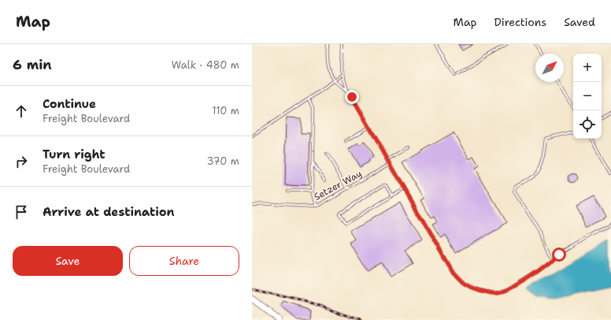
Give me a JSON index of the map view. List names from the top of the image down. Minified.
{"streets":{"lane":["Setzer Way"]},"north":"top right","page":{"header":"Map","nav":["Map","Directions","Saved"],"heading":["6 min","Walk · 480 m"],"map_buttons":["+","−"],"list":[["Continue","Freight Boulevard","110 m"],["Turn right","Freight Boulevard","370 m"],"Arrive at destination"],"buttons":["Save","Share"]}}
